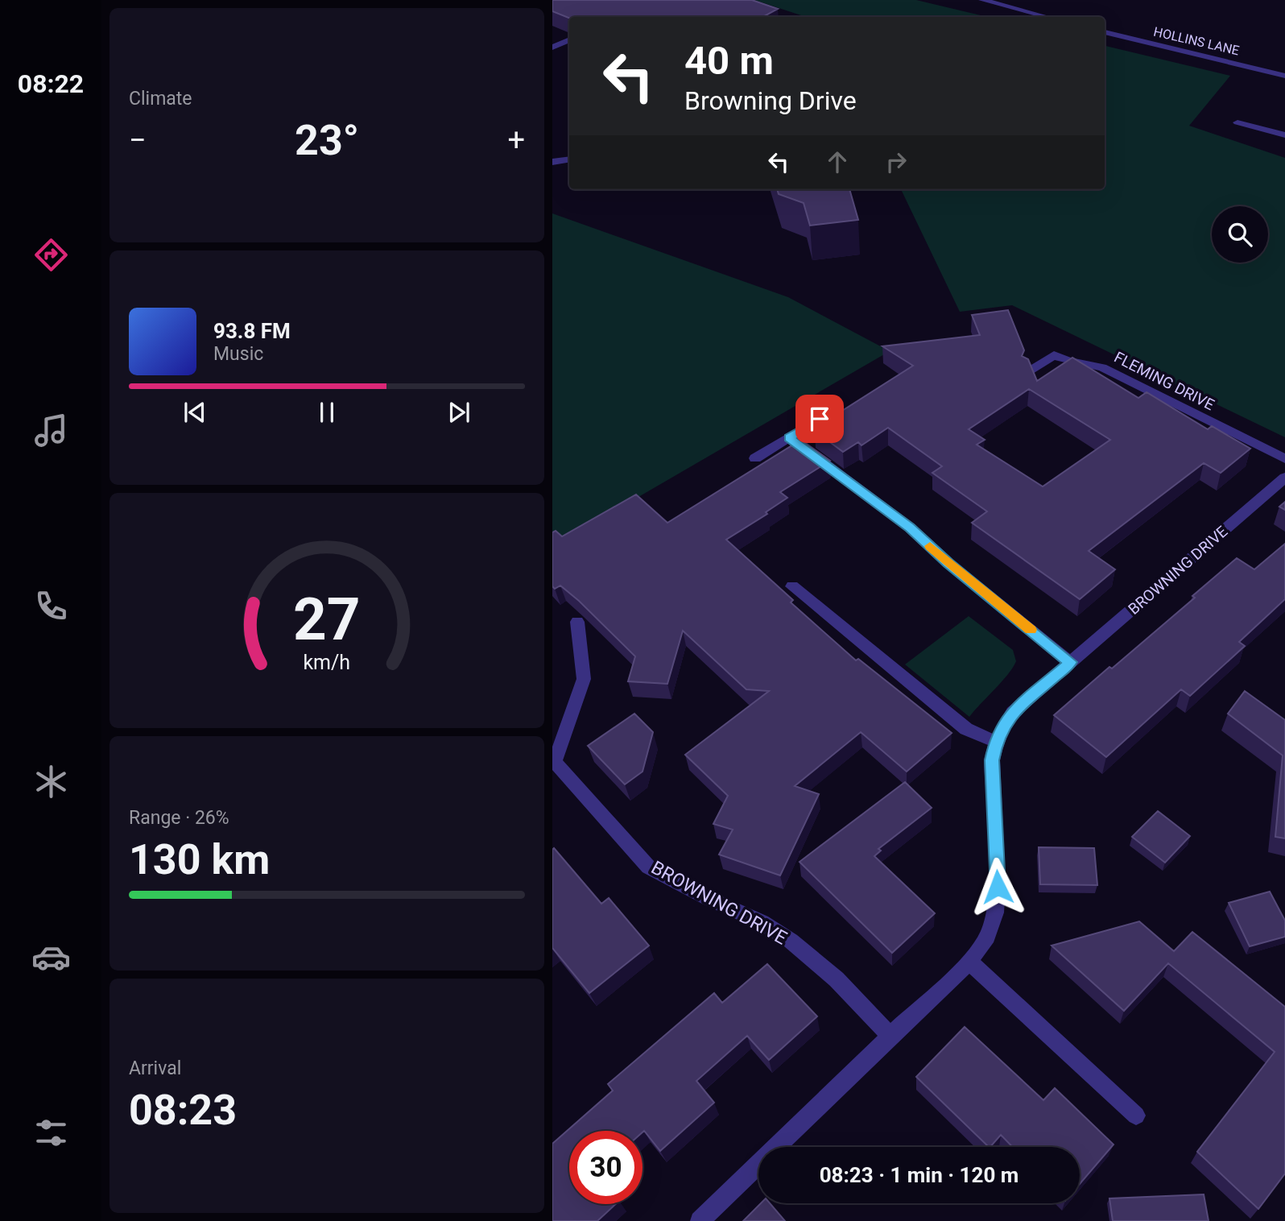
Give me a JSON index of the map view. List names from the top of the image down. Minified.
{"streets":{"street":["HOLLINS LANE","FLEMING DRIVE","BROWNING DRIVE"]},"page":{"tabs":"08:22","tile":["Climate",["Range · 26%","130 km"],["Arrival","08:23"]],"turn":["40 m","Browning Drive"],"heat":["−","23°","+"],"song":["93.8 FM","Music"],"limit":"30","trip":"08:23 · 1 min · 120 m","gauge":["27","km/h"]}}
